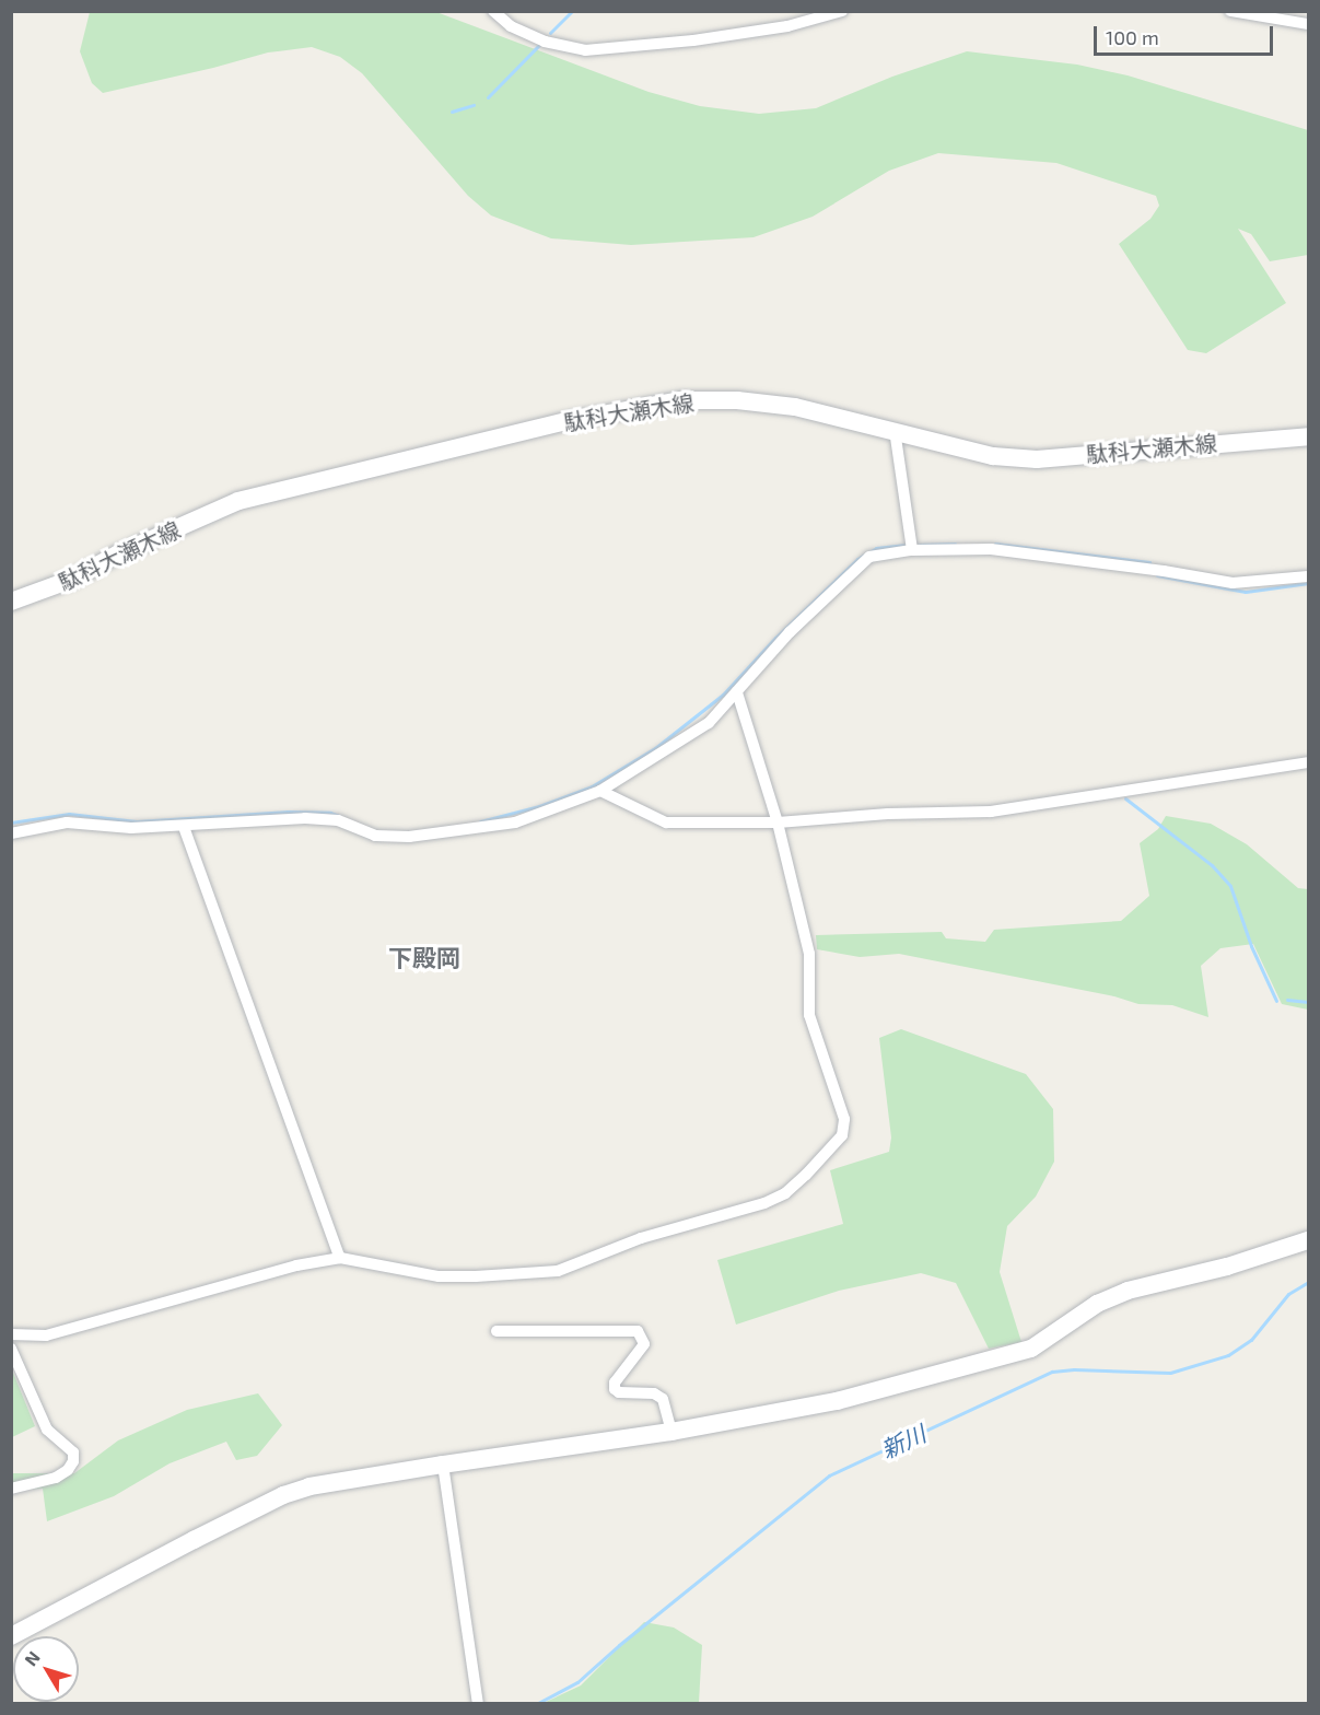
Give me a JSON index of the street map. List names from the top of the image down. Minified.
{"streets":{"street":["駄科大瀬木線"]},"districts":["下殿岡"],"water":["新川"],"scale_bar":"100 m","north":"top left"}
